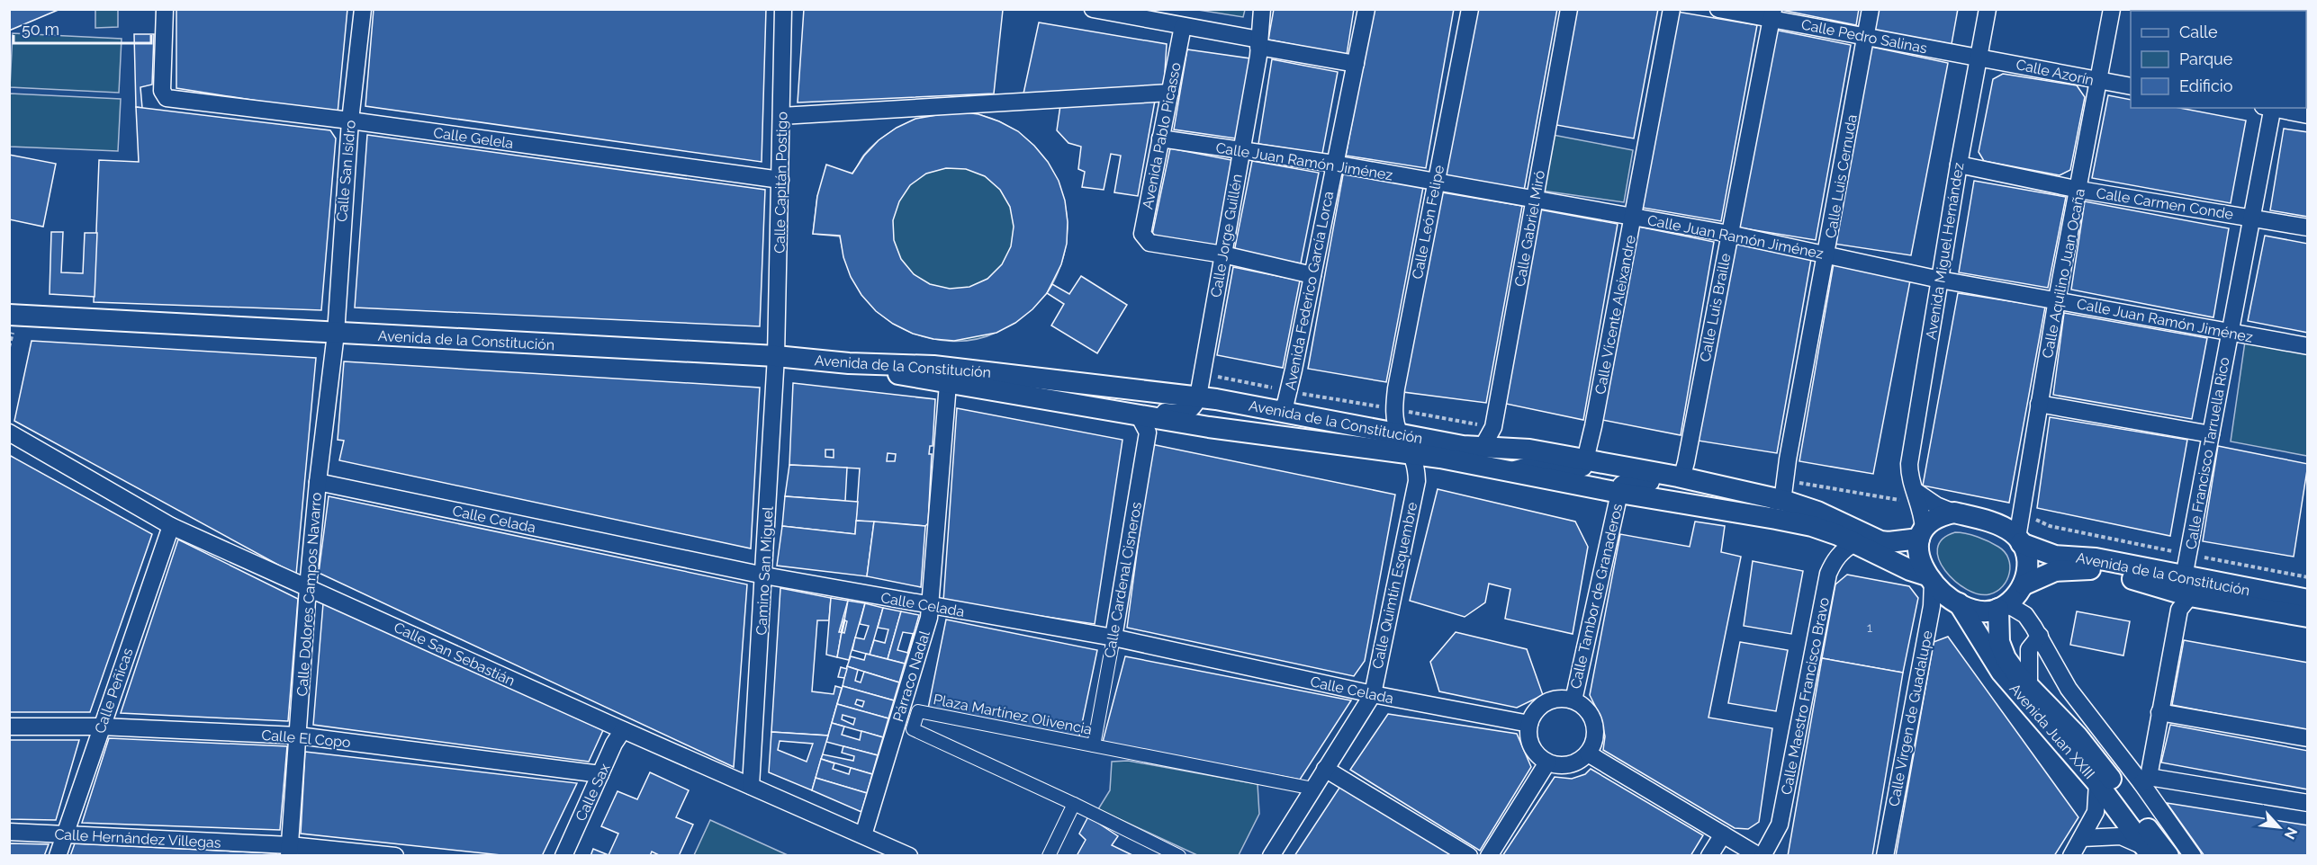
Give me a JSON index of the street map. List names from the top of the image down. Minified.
{"streets":{"street":["Calle Pedro Salinas","Calle Azorín","Avenida Pablo Picasso","Calle Gelela","Calle Juan Ramón Jiménez","Calle San Isidro","Calle Luis Cernuda","Calle Capitán Postigo","Calle Carmen Conde","Calle León Felipe","Calle Gabriel Miró","Calle Jorge Guillén","Avenida Miguel Hernández","Calle Aquilino Juan Ocaña","Avenida Federico García Lorca","Calle Luis Braille","Calle Vicente Aleixandre","Avenida de la Constitución","Calle Francisco Tarruella Rico","Calle Celada","Camino San Miguel","Calle Cardenal Cisneros","Calle Quimtín Esquembre","Calle Dolores Campos Navarro","Calle Tambor de Granaderos","Calle San Sebastián","Párraco Nadal","Calle Peñicas","Calle Maestro Francisco Bravo","Plaza Martínez Olivencia","Calle Virgen de Guadalupe","Avenida Juan XXIII","Calle El Copo","Calle Sax","Calle Hernández Villegas"]},"crossings":[["Calle Pedro Salinas","Calle Azorín"],["Calle Pedro Salinas","Calle Luis Cernuda"],["Calle Pedro Salinas","Avenida Miguel Hernández"],["Calle Pedro Salinas","Calle Luis Braille"],["Calle Azorín","Avenida Miguel Hernández"],["Calle Azorín","Calle Aquilino Juan Ocaña"],["Avenida Pablo Picasso","Calle Juan Ramón Jiménez"],["Avenida Pablo Picasso","Calle Jorge Guillén"],["Calle Gelela","Calle San Isidro"],["Calle Gelela","Calle Capitán Postigo"],["Calle Juan Ramón Jiménez","Calle Luis Cernuda"],["Calle Juan Ramón Jiménez","Calle León Felipe"],["Calle Juan Ramón Jiménez","Calle Gabriel Miró"],["Calle Juan Ramón Jiménez","Calle Jorge Guillén"],["Calle Juan Ramón Jiménez","Avenida Miguel Hernández"],["Calle Juan Ramón Jiménez","Calle Aquilino Juan Ocaña"],["Calle Juan Ramón Jiménez","Avenida Federico García Lorca"],["Calle Juan Ramón Jiménez","Calle Luis Braille"],["Calle Juan Ramón Jiménez","Calle Vicente Aleixandre"],["Calle Juan Ramón Jiménez","Calle Francisco Tarruella Rico"],["Calle San Isidro","Avenida de la Constitución"],["Calle San Isidro","Calle Dolores Campos Navarro"],["Calle Luis Cernuda","Avenida de la Constitución"],["Calle Capitán Postigo","Avenida de la Constitución"],["Calle Capitán Postigo","Camino San Miguel"],["Calle Carmen Conde","Avenida Miguel Hernández"],["Calle Carmen Conde","Calle Aquilino Juan Ocaña"],["Calle Carmen Conde","Calle Francisco Tarruella Rico"],["Calle León Felipe","Avenida de la Constitución"],["Calle Gabriel Miró","Avenida de la Constitución"],["Calle Jorge Guillén","Avenida de la Constitución"],["Avenida Miguel Hernández","Calle Aquilino Juan Ocaña"],["Avenida Miguel Hernández","Avenida de la Constitución"],["Avenida Miguel Hernández","Calle Virgen de Guadalupe"],["Avenida Miguel Hernández","Avenida Juan XXIII"],["Calle Aquilino Juan Ocaña","Avenida de la Constitución"],["Calle Aquilino Juan Ocaña","Calle Virgen de Guadalupe"],["Calle Aquilino Juan Ocaña","Avenida Juan XXIII"],["Avenida Federico García Lorca","Avenida de la Constitución"],["Calle Luis Braille","Avenida de la Constitución"],["Calle Vicente Aleixandre","Avenida de la Constitución"],["Avenida de la Constitución","Calle Francisco Tarruella Rico"],["Avenida de la Constitución","Camino San Miguel"],["Avenida de la Constitución","Calle Dolores Campos Navarro"],["Avenida de la Constitución","Calle Virgen de Guadalupe"],["Avenida de la Constitución","Avenida Juan XXIII"],["Calle Celada","Camino San Miguel"],["Calle Celada","Calle Cardenal Cisneros"],["Calle Celada","Calle Quimtín Esquembre"],["Calle Celada","Calle Dolores Campos Navarro"],["Calle Celada","Calle Tambor de Granaderos"],["Calle Celada","Párraco Nadal"],["Camino San Miguel","Calle San Sebastián"],["Calle Cardenal Cisneros","Plaza Martínez Olivencia"],["Calle Quimtín Esquembre","Plaza Martínez Olivencia"],["Calle Dolores Campos Navarro","Calle San Sebastián"],["Calle Dolores Campos Navarro","Calle El Copo"],["Calle Dolores Campos Navarro","Calle Hernández Villegas"],["Calle San Sebastián","Párraco Nadal"],["Calle San Sebastián","Calle Peñicas"],["Calle San Sebastián","Calle Sax"],["Calle Peñicas","Calle El Copo"],["Calle Peñicas","Calle Hernández Villegas"],["Calle Virgen de Guadalupe","Avenida Juan XXIII"],["Calle El Copo","Calle Sax"]],"house_numbers":["1"],"legend":["Calle","Parque","Edificio"],"scale_bar":"50 m","north":"bottom right"}
